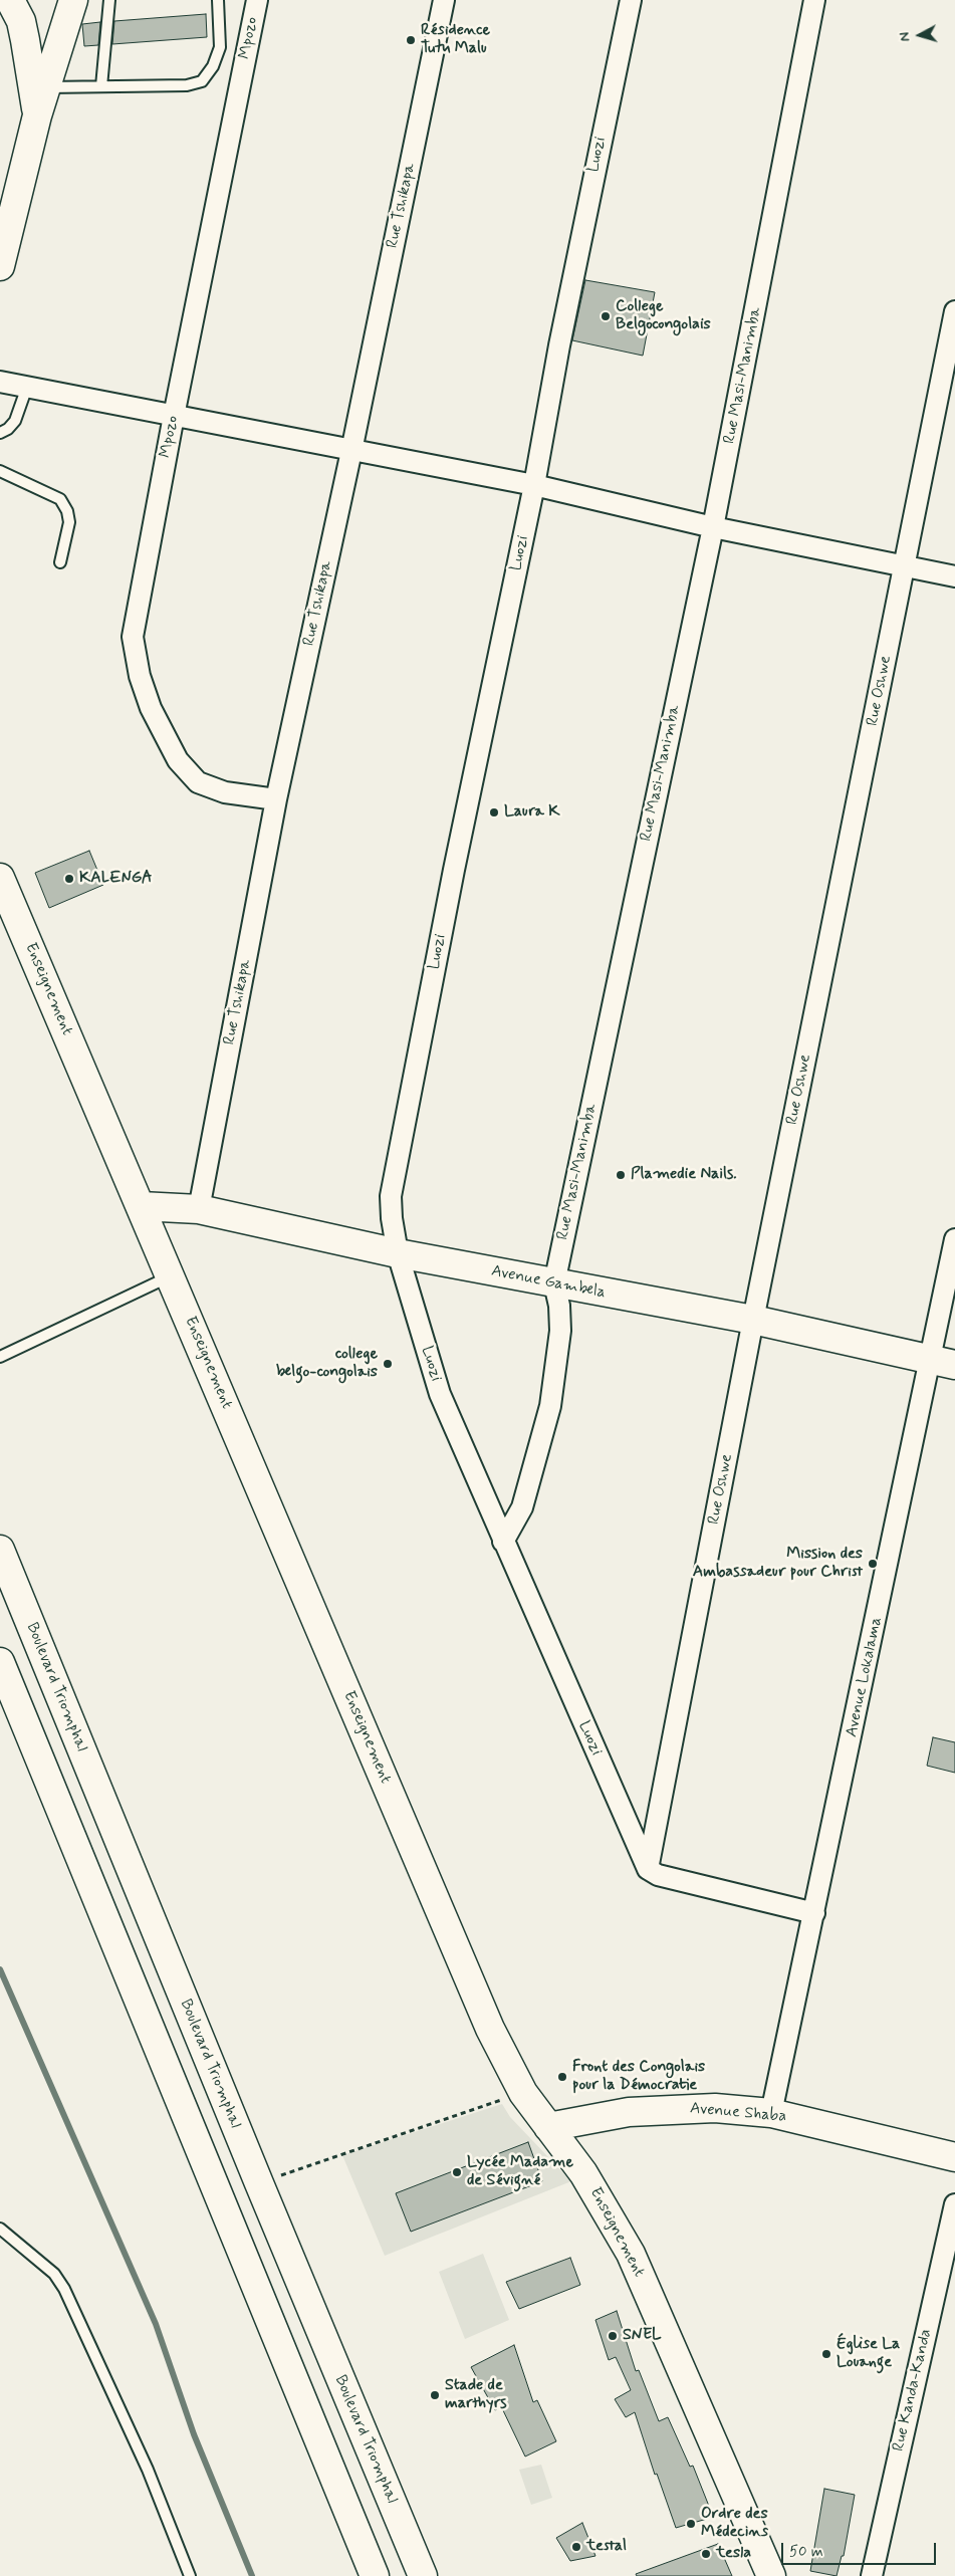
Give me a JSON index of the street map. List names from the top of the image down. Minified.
{"streets":{"main road":["Enseignement","Avenue Gambela","Boulevard Triomphal","Avenue Shaba"],"street":["Mpozo","Luozi","Rue Tshikapa","Rue Masi-Manimba","Rue Oshwe","Avenue Lokalama","Rue Kanda-Kanda"]},"crossings":[["Mpozo","Rue Tshikapa"],["Luozi","Rue Masi-Manimba"],["Luozi","Rue Oshwe"],["Luozi","Avenue Gambela"],["Rue Tshikapa","Avenue Gambela"],["Rue Masi-Manimba","Avenue Gambela"],["Rue Oshwe","Avenue Gambela"],["Enseignement","Avenue Gambela"],["Enseignement","Avenue Shaba"],["Avenue Gambela","Avenue Lokalama"],["Avenue Lokalama","Avenue Shaba"]],"places":["Résidence Tutu Malu","College Belgocongolais","Laura K","KALENGA","Plamedie Nails.","college belgo-congolais","Mission des Ambassadeur pour Christ","Front des Congolais pour la Démocratie","Lycée Madame de Sévigné","SNEL","Église La Louange","Stade de marthyrs","Ordre des Médecins","testal","tesla"],"scale_bar":"50 m","north":"left"}
